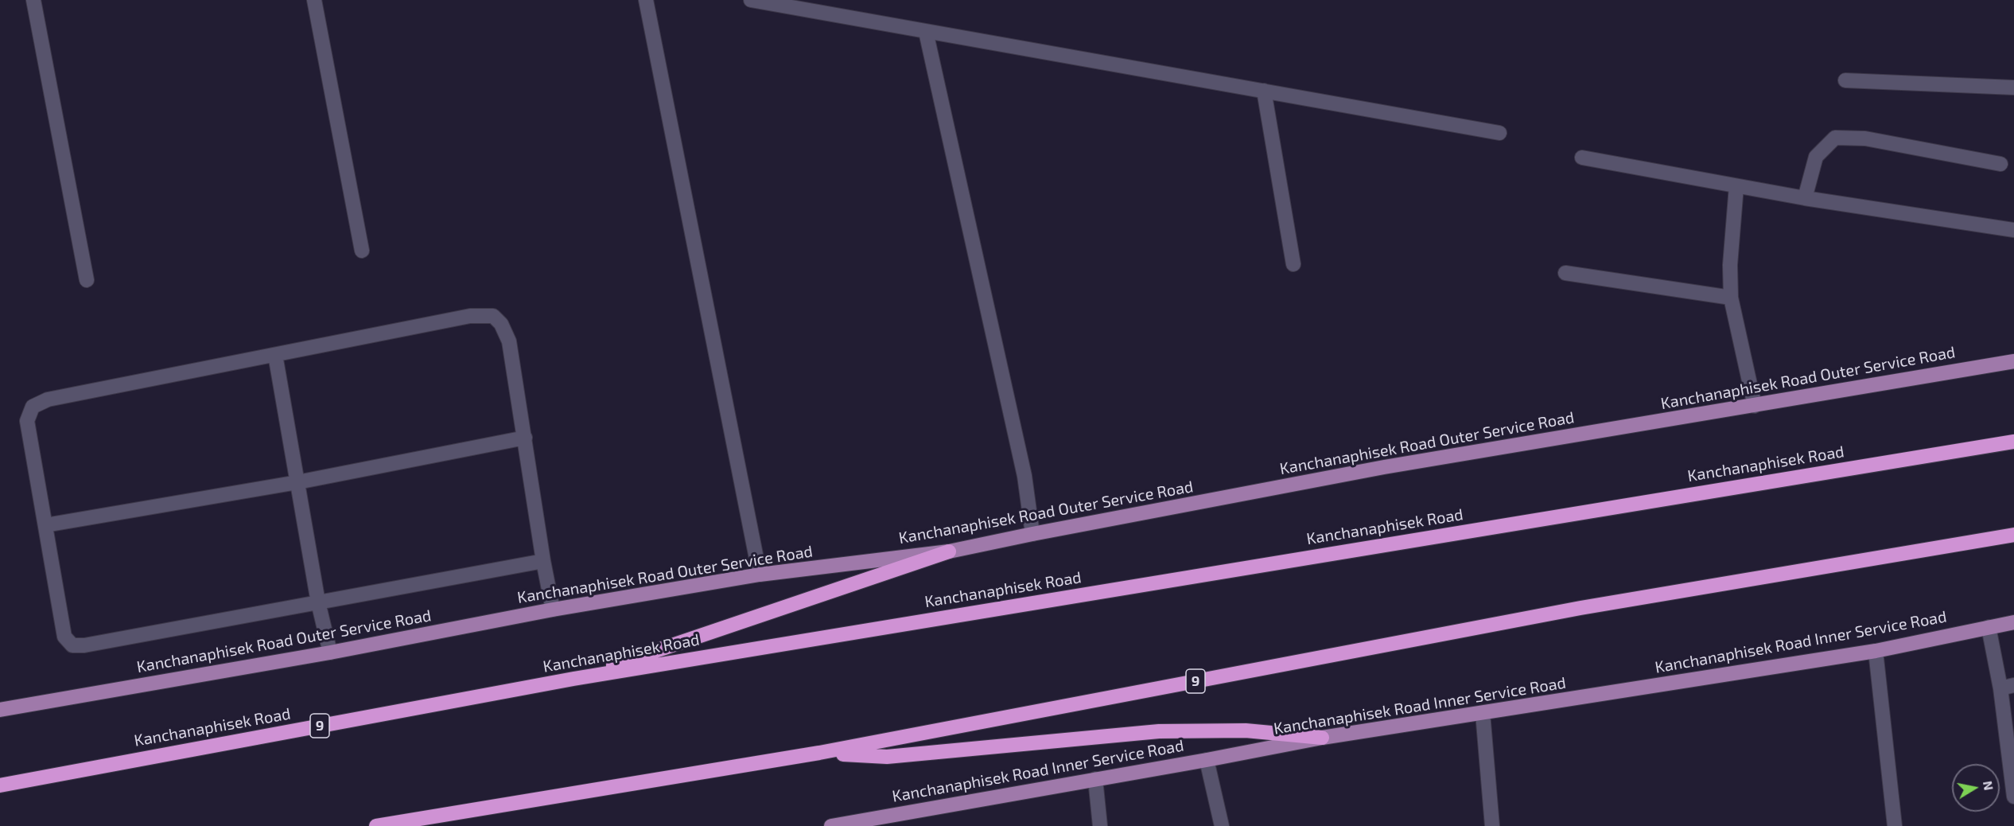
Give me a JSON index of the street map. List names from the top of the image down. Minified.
{"streets":{"highway":["Kanchanaphisek Road","9"],"main road":["Kanchanaphisek Road Outer Service Road","Kanchanaphisek Road Inner Service Road"]},"north":"right"}
